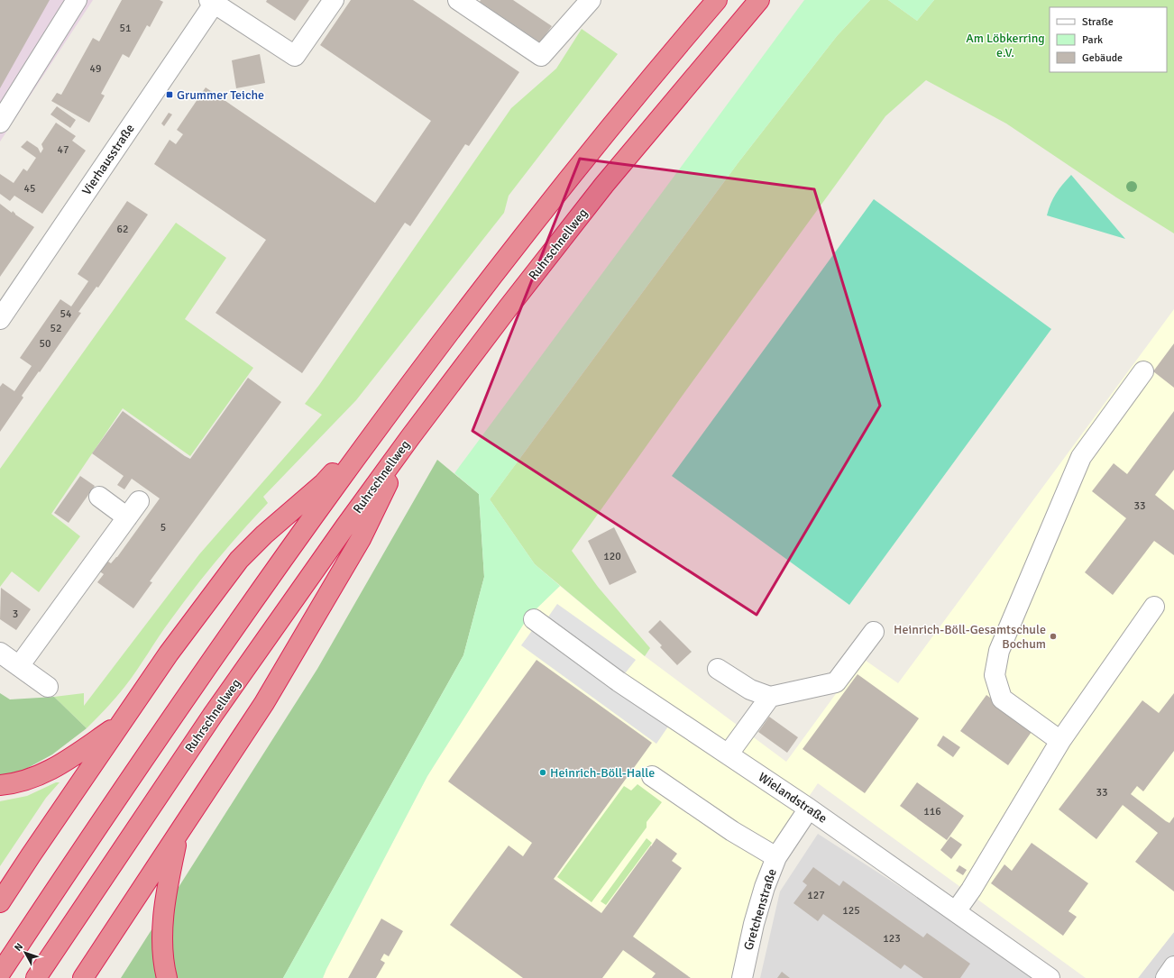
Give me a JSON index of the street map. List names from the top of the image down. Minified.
{"streets":{"highway":["Ruhrschnellweg"],"street":["Vierhausstraße","Wielandstraße","Gretchenstraße"]},"crossings":[["Wielandstraße","Gretchenstraße"]],"parks":["Am Löbkerring e.V."],"places":{"transit":["Grummer Teiche"],"other":["Heinrich-Böll-Gesamtschule Bochum","Heinrich-Böll-Halle"]},"house_numbers":["51","49","47","45","62","54","52","50","33","5","120","3","33","116","127","125","123"],"legend":["Straße","Park","Gebäude"],"north":"top left"}
